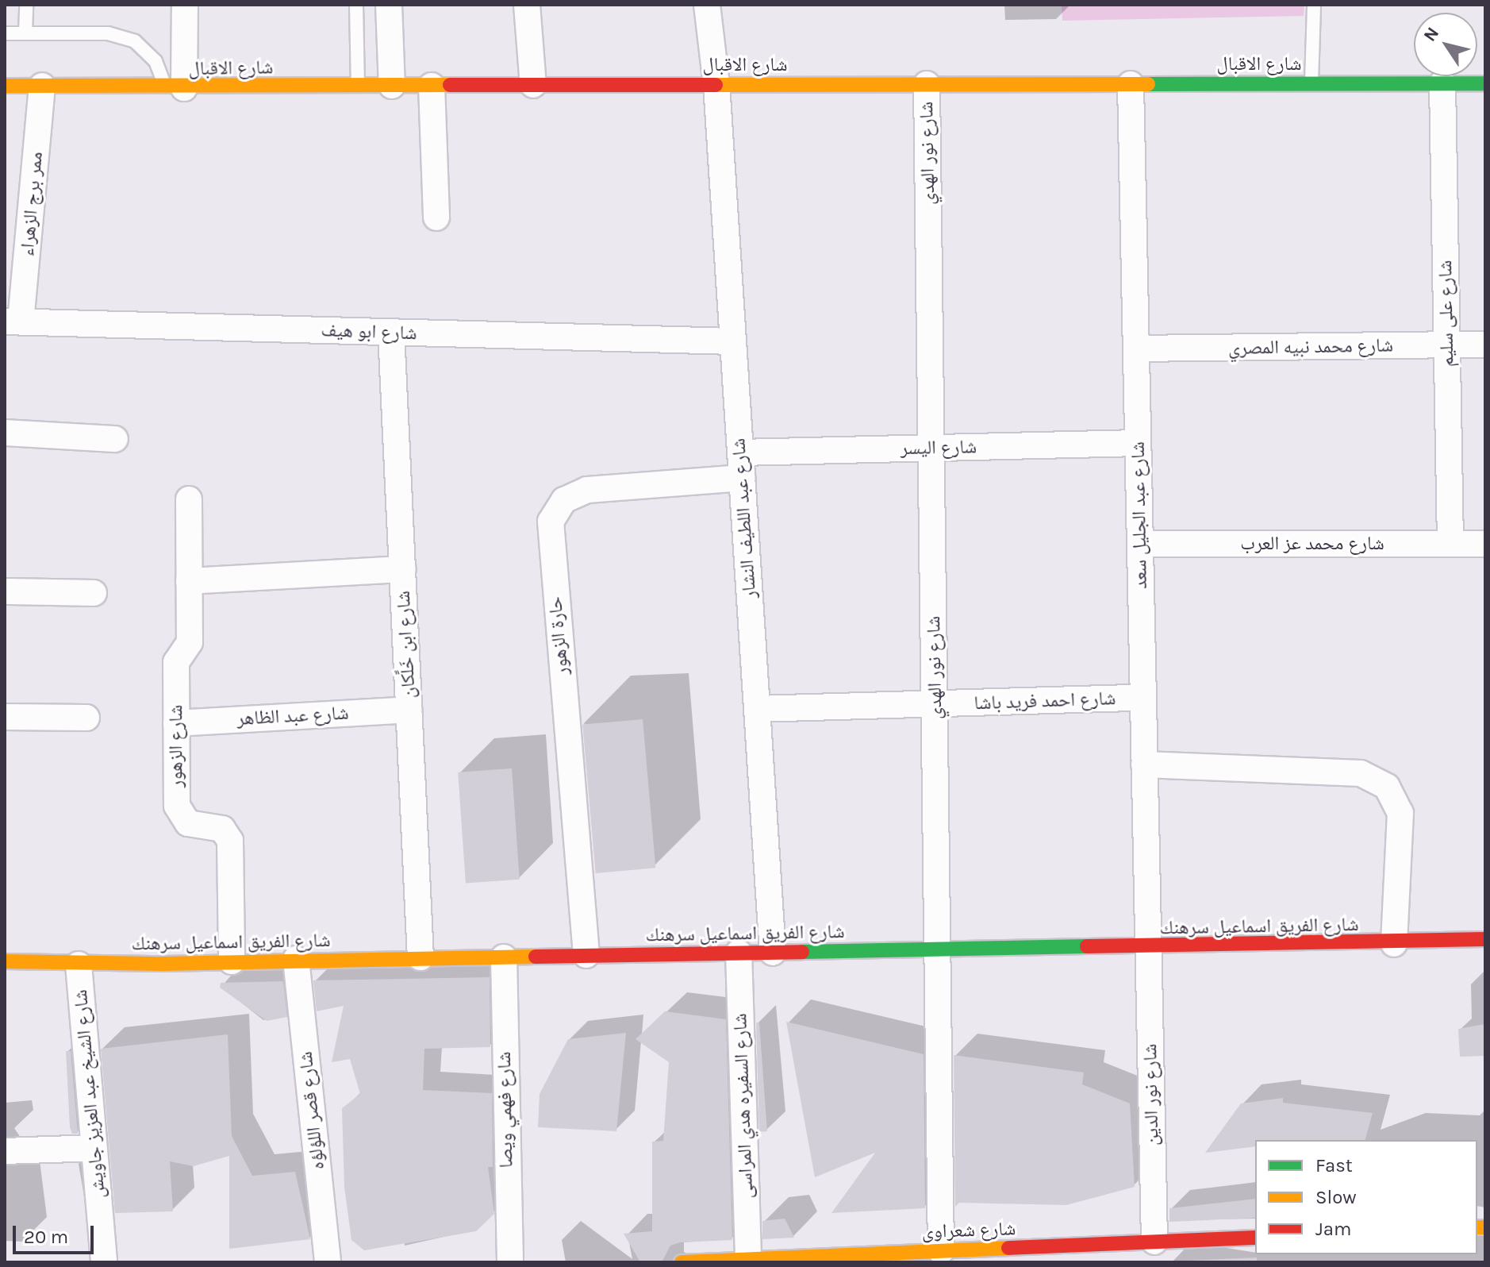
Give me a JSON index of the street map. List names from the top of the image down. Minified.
{"streets":{"street":["شارع الاقبال","شارع نور الهدي","ممر برج الزهراء","شارع على سليم","شارع ابو هيف","شارع محمد نبيه المصري","شارع اليسر","شارع عبد الجليل سعد","شارع عبد اللطيف النشار","شارع محمد عز العرب","حارة الزهور","شارع ابن خَلِّكان","شارع احمد فريد باشا","شارع عبد الظاهر","شارع الزهور","شارع الفريق اسماعيل سرهنك","شارع الشيخ عبد العزيز جاويش","شارع نور الدين","شارع السفيره هدي المراسى","شارع فهمي ويصا","شارع قصر اللؤلؤه","شارع شعراوى"]},"crossings":[["شارع الاقبال","شارع نور الهدي"],["شارع الاقبال","ممر برج الزهراء"],["شارع الاقبال","شارع على سليم"],["شارع الاقبال","شارع عبد الجليل سعد"],["شارع الاقبال","شارع عبد اللطيف النشار"],["شارع نور الهدي","شارع اليسر"],["شارع نور الهدي","شارع احمد فريد باشا"],["شارع نور الهدي","شارع الفريق اسماعيل سرهنك"],["شارع نور الهدي","شارع شعراوى"],["ممر برج الزهراء","شارع ابو هيف"],["شارع على سليم","شارع محمد نبيه المصري"],["شارع على سليم","شارع محمد عز العرب"],["شارع ابو هيف","شارع عبد اللطيف النشار"],["شارع ابو هيف","شارع ابن خَلِّكان"],["شارع محمد نبيه المصري","شارع عبد الجليل سعد"],["شارع اليسر","شارع عبد الجليل سعد"],["شارع اليسر","شارع عبد اللطيف النشار"],["شارع عبد الجليل سعد","شارع محمد عز العرب"],["شارع عبد الجليل سعد","شارع احمد فريد باشا"],["شارع عبد الجليل سعد","شارع الفريق اسماعيل سرهنك"],["شارع عبد الجليل سعد","شارع نور الدين"],["شارع عبد اللطيف النشار","حارة الزهور"],["شارع عبد اللطيف النشار","شارع احمد فريد باشا"],["شارع عبد اللطيف النشار","شارع الفريق اسماعيل سرهنك"],["حارة الزهور","شارع الفريق اسماعيل سرهنك"],["شارع ابن خَلِّكان","شارع عبد الظاهر"],["شارع ابن خَلِّكان","شارع الفريق اسماعيل سرهنك"],["شارع عبد الظاهر","شارع الزهور"],["شارع الزهور","شارع الفريق اسماعيل سرهنك"],["شارع الفريق اسماعيل سرهنك","شارع الشيخ عبد العزيز جاويش"],["شارع الفريق اسماعيل سرهنك","شارع نور الدين"],["شارع الفريق اسماعيل سرهنك","شارع السفيره هدي المراسى"],["شارع الفريق اسماعيل سرهنك","شارع فهمي ويصا"],["شارع الفريق اسماعيل سرهنك","شارع قصر اللؤلؤه"],["شارع نور الدين","شارع شعراوى"],["شارع السفيره هدي المراسى","شارع شعراوى"]],"legend":["Fast","Slow","Jam"],"scale_bar":"20 m","north":"top left"}
